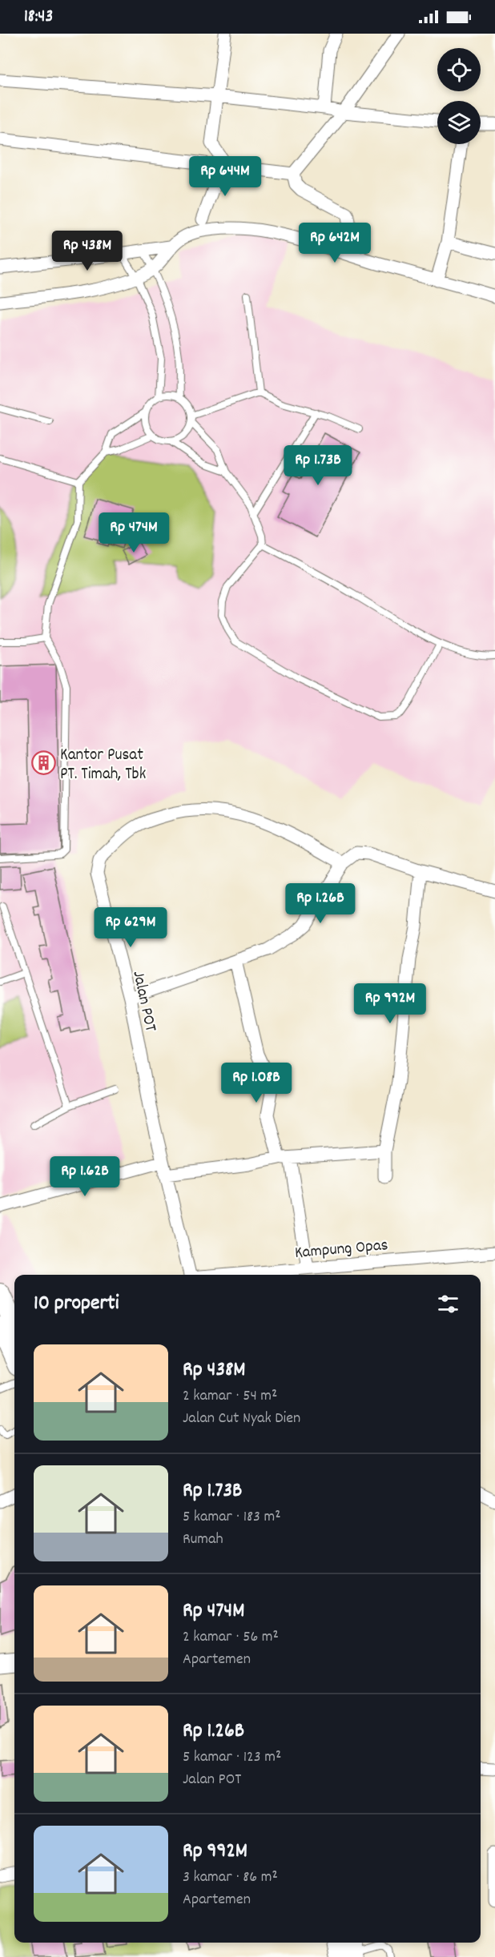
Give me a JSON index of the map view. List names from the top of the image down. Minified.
{"streets":{"street":["Jalan POT","Kampung Opas"]},"places":{"building":["Kantor Pusat PT. Timah, Tbk"]},"page":{"status":"18:43","price":["Rp 644M","Rp 642M","Rp 438M","Rp 1.73B","Rp 474M","Rp 1.26B","Rp 629M","Rp 992M","Rp 1.08B","Rp 1.62B"],"heading":"10 properti","list":[{"name":"Rp 438M","note":"2 kamar · 54 m² · Jalan Cut Nyak Dien"},{"name":"Rp 1.73B","note":"5 kamar · 183 m² · Rumah"},{"name":"Rp 474M","note":"2 kamar · 56 m² · Apartemen"},{"name":"Rp 1.26B","note":"5 kamar · 123 m² · Jalan POT"},{"name":"Rp 992M","note":"3 kamar · 86 m² · Apartemen"}]}}
